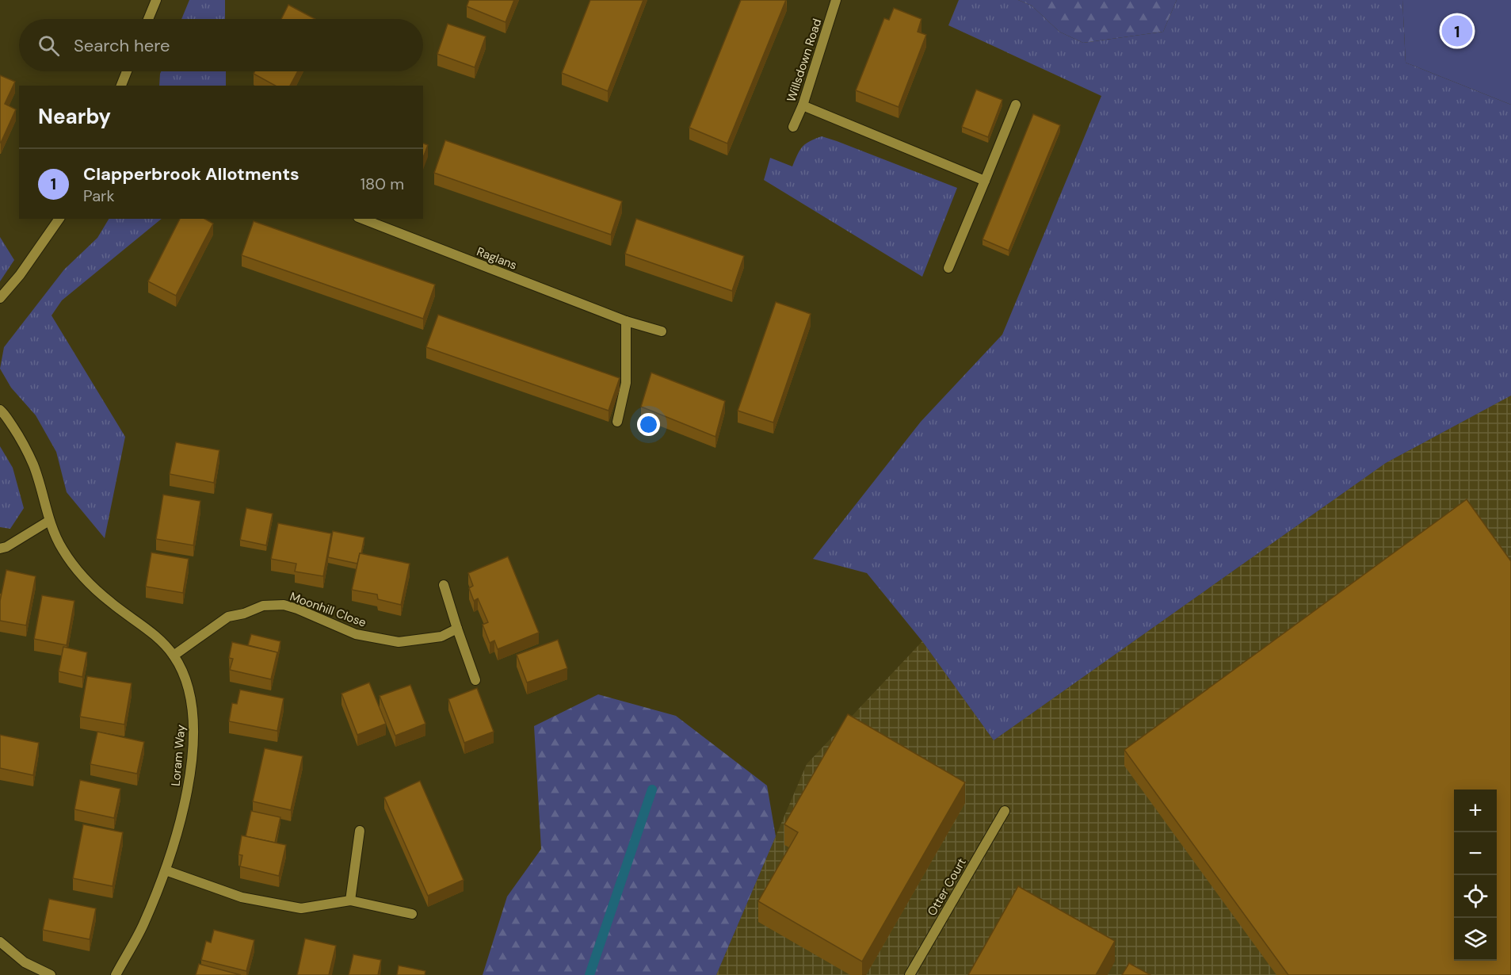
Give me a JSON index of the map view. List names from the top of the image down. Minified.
{"streets":{"street":["Willsdown Road","Raglans","Moonhill Close","Loram Way","Otter Court"]},"crossings":[["Moonhill Close","Loram Way"]],"page":{"pins":"1","search":"Search here","heading":"Nearby","list":[{"mark":"1","name":"Clapperbrook Allotments","note":"Park","value":"180 m"}],"map_buttons":["+","−"]}}
